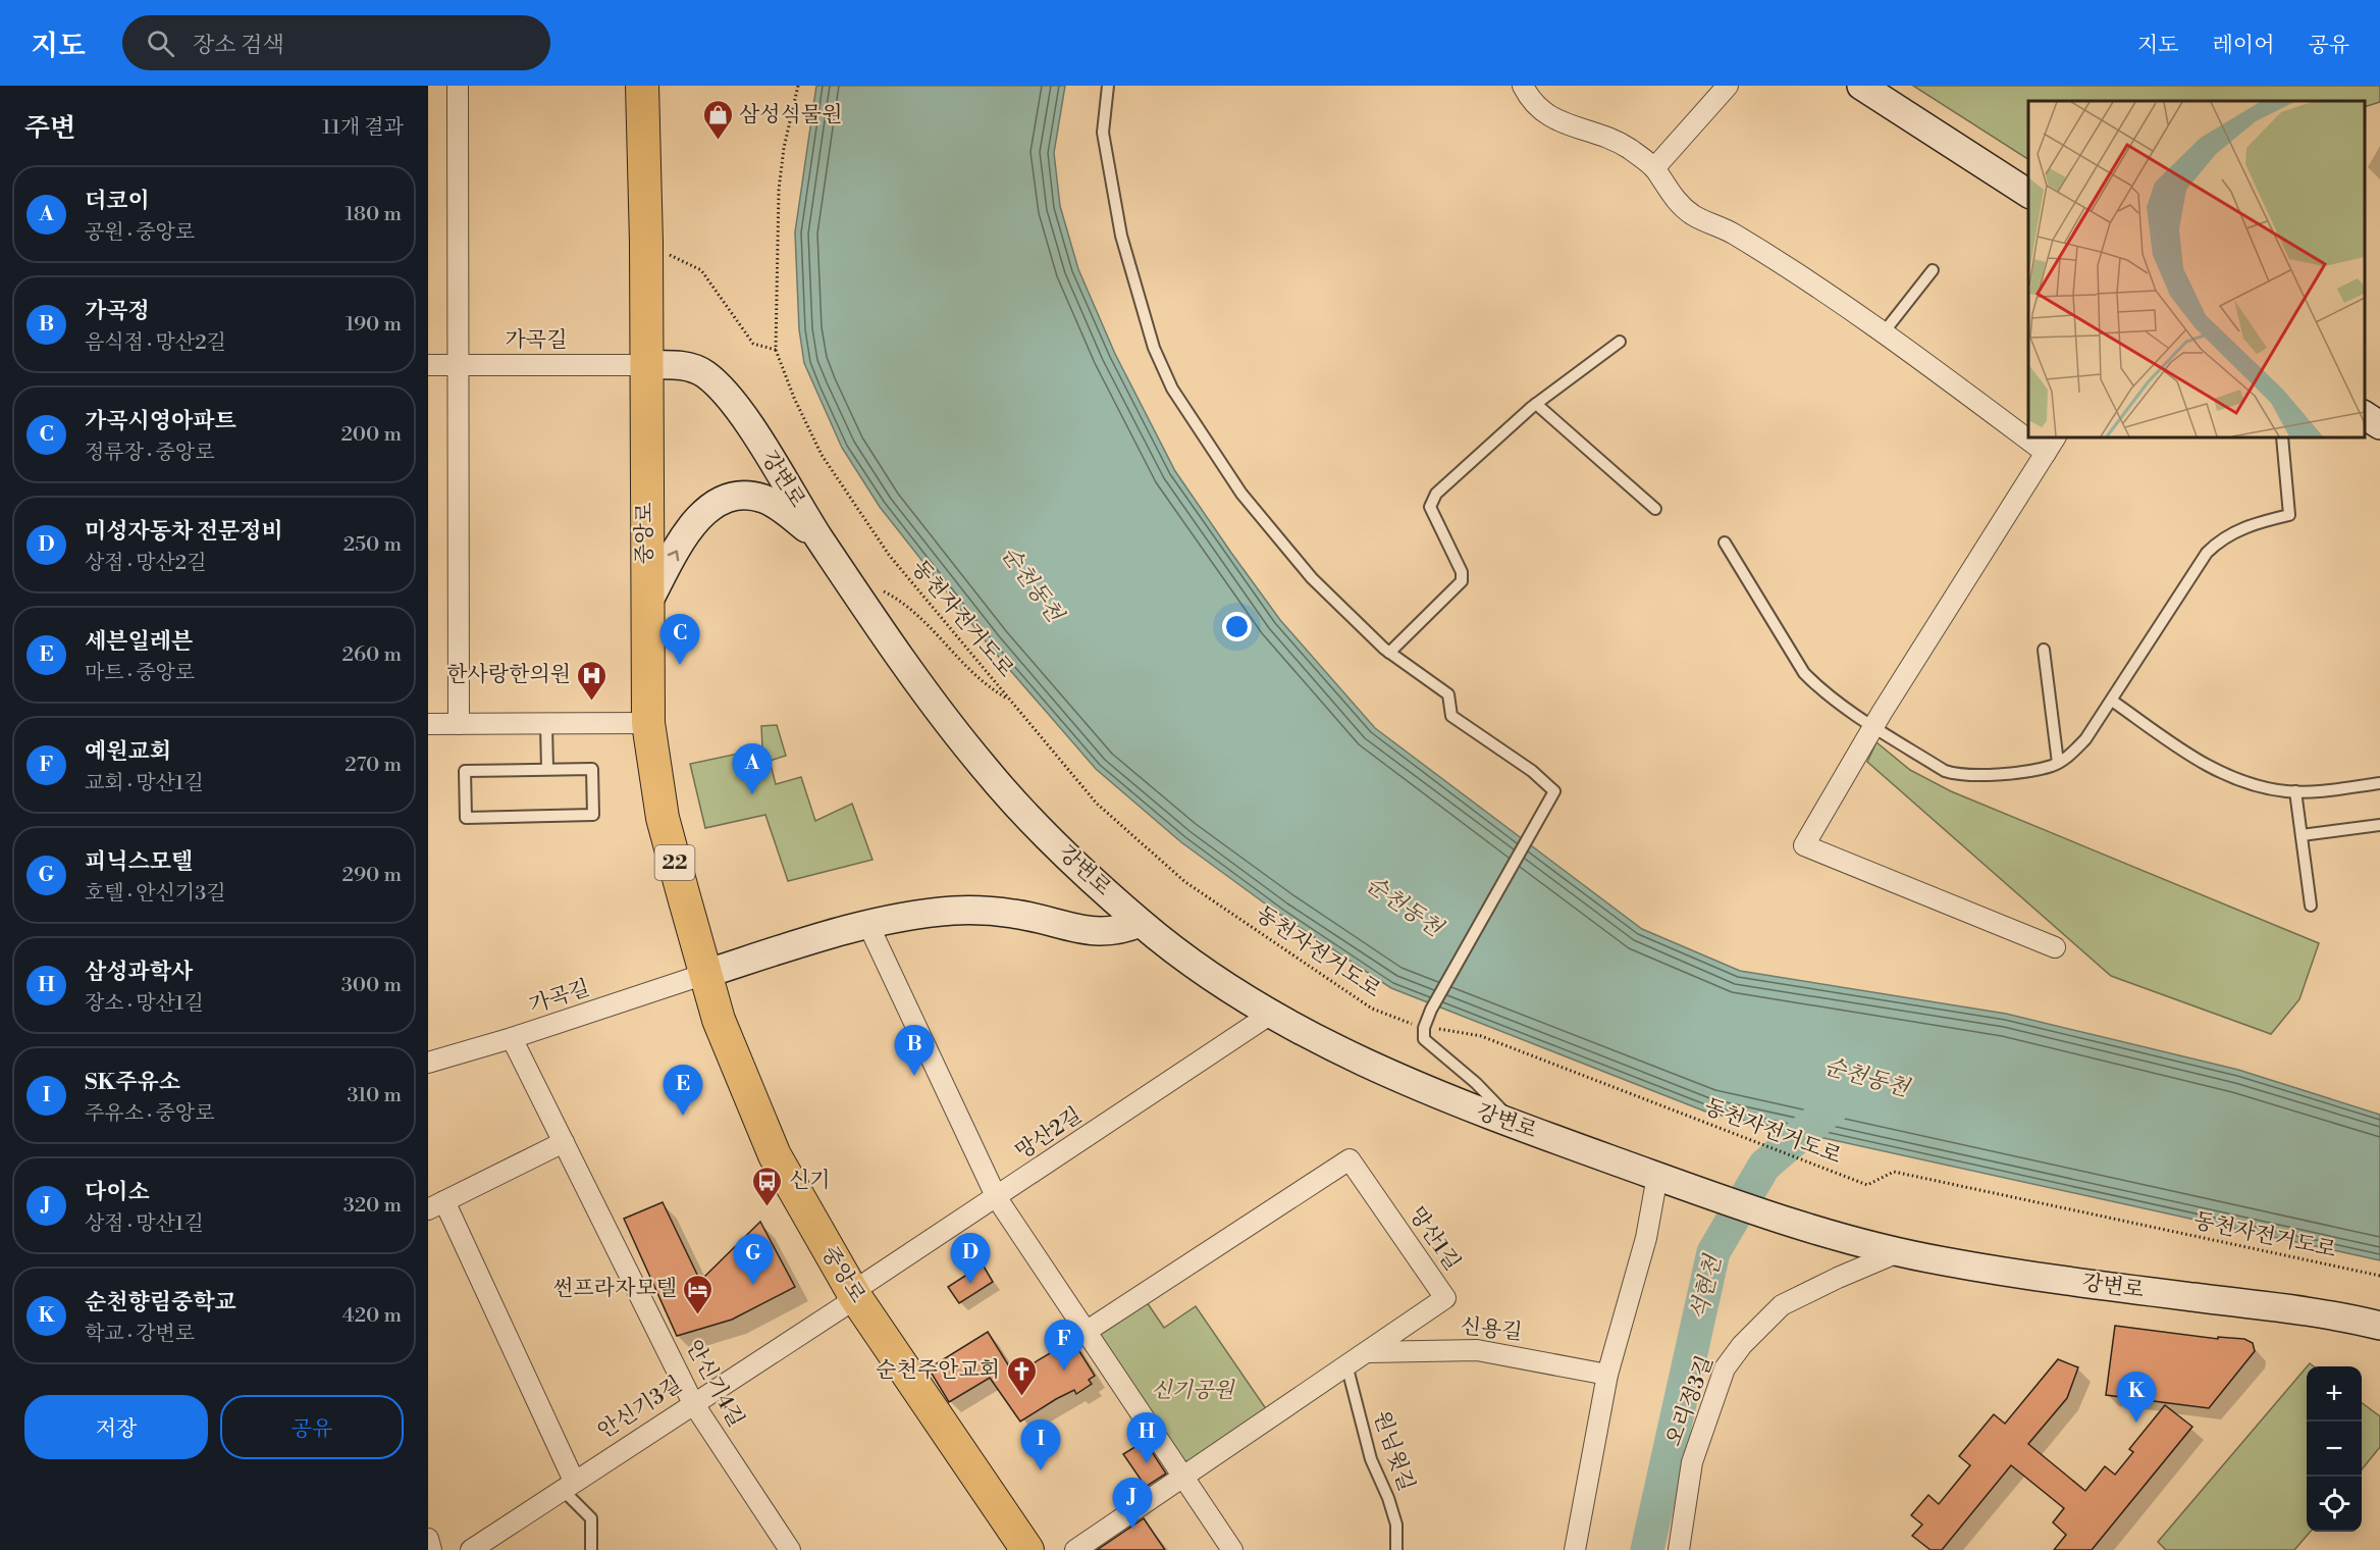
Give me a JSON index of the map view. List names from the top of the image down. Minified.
{"streets":{"main road":["강변로","중앙로","22"],"street":["가곡길","망산2길","망산1길","신용길","안신기4길","오리정3길","안신기3길"],"lane":["원님윗길"],"path":["동천자전거도로"]},"crossings":[["가곡길","강변로"],["가곡길","중앙로"],["가곡길","안신기4길"],["강변로","중앙로"],["강변로","망산2길"],["강변로","오리정3길"],["중앙로","망산2길"],["중앙로","안신기3길"],["망산2길","안신기3길"],["망산1길","신용길"],["망산1길","원님윗길"],["안신기4길","안신기3길"]],"water":["순천동천","석현천"],"parks":["신기공원"],"places":{"shop":["삼성식물원"],"hospital":["한사랑한의원"],"bus stop":["신기"],"hotel":["썬프라자모텔"],"church":["순천주안교회"]},"page":{"header":"지도","search":"장소 검색","nav":["지도","레이어","공유"],"heading":["주변","11개 결과"],"list":[{"mark":"A","name":"더코이","note":"공원 · 중앙로","value":"180 m"},{"mark":"B","name":"가곡정","note":"음식점 · 망산2길","value":"190 m"},{"mark":"C","name":"가곡시영아파트","note":"정류장 · 중앙로","value":"200 m"},{"mark":"D","name":"미성자동차 전문정비","note":"상점 · 망산2길","value":"250 m"},{"mark":"E","name":"세븐일레븐","note":"마트 · 중앙로","value":"260 m"},{"mark":"F","name":"예원교회","note":"교회 · 망산1길","value":"270 m"},{"mark":"G","name":"피닉스모텔","note":"호텔 · 안신기3길","value":"290 m"},{"mark":"H","name":"삼성과학사","note":"장소 · 망산1길","value":"300 m"},{"mark":"I","name":"SK주유소","note":"주유소 · 중앙로","value":"310 m"},{"mark":"J","name":"다이소","note":"상점 · 망산1길","value":"320 m"},{"mark":"K","name":"순천향림중학교","note":"학교 · 강변로","value":"420 m"}],"pins":["C","A","B","E","D","G","F","K","H","I","J"],"map_buttons":["+","−"],"buttons":["저장","공유"]}}
